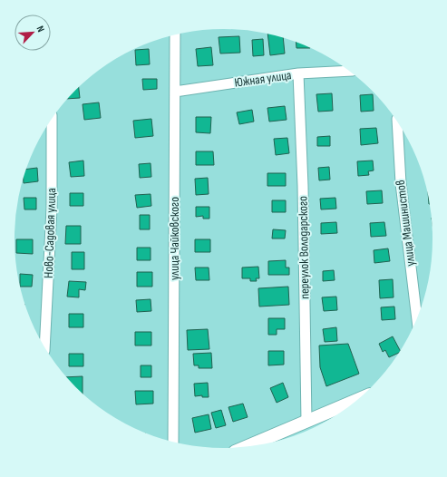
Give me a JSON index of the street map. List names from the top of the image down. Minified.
{"streets":{"street":["Южная улица","улица Машинистов","Ново-Садовая улица","улица Чайковского","переулок Володарского"]},"crossings":[["Южная улица","улица Чайковского"],["Южная улица","переулок Володарского"]],"north":"top right"}
